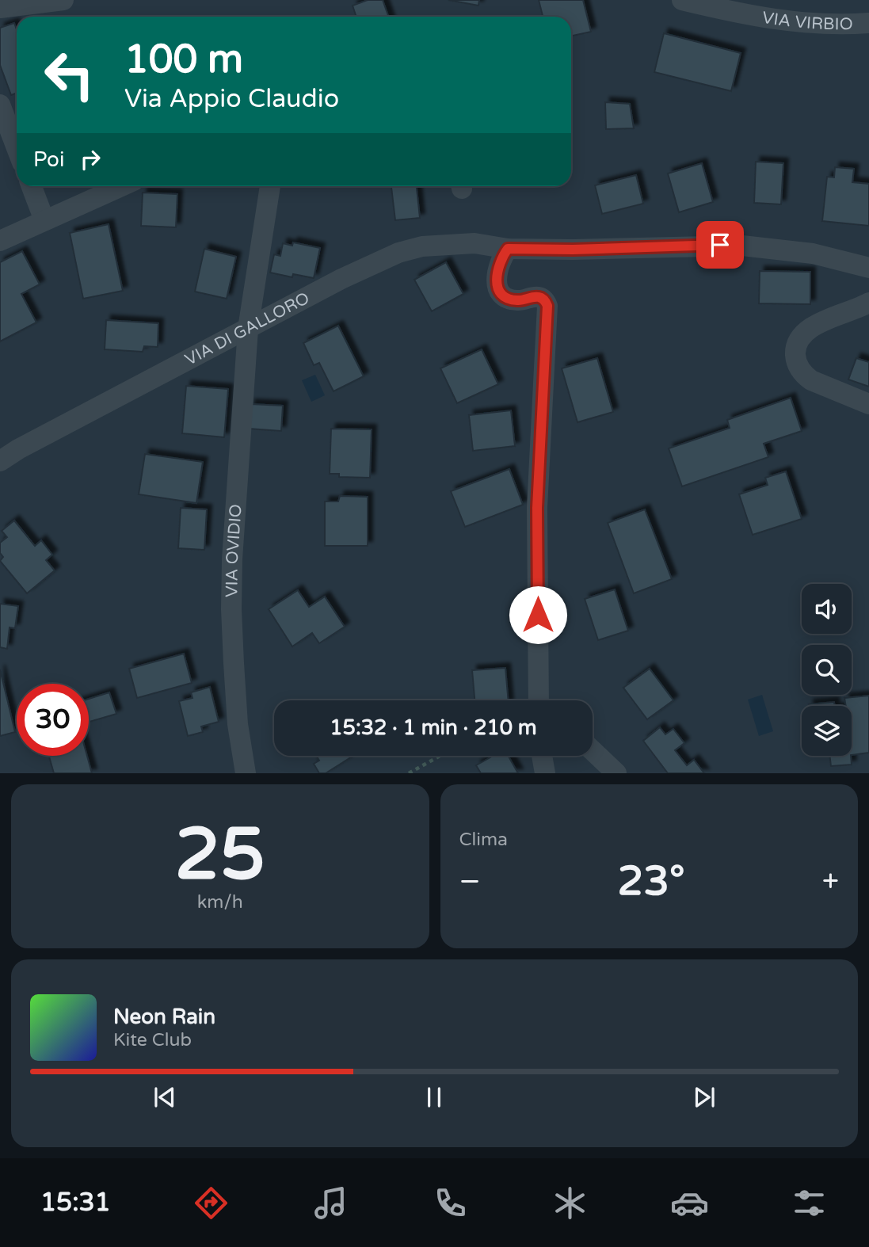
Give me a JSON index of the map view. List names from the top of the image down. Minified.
{"streets":{"street":["VIA VIRBIO","VIA DI GALLORO","VIA OVIDIO"]},"crossings":[["VIA DI GALLORO","VIA OVIDIO"]],"page":{"turn":["100 m","Via Appio Claudio"],"then":"Poi","limit":"30","trip":"15:32 · 1 min · 210 m","tile":[["25","km/h"],"Clima"],"heat":["−","23°","+"],"song":["Neon Rain","Kite Club"],"tabs":"15:31"}}
